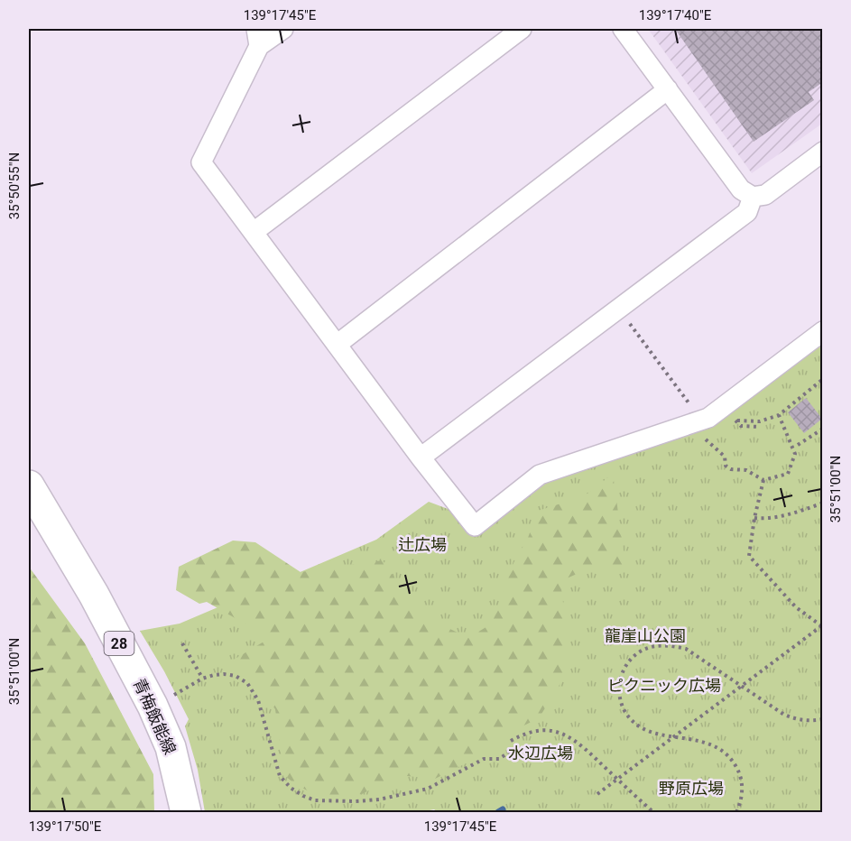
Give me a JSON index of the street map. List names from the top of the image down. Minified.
{"streets":{"main road":["28","青梅飯能線"]},"parks":["辻広場","龍崖山公園","ピクニック広場","水辺広場","野原広場"],"coordinates":["139°17'45\"E","139°17'40\"E","35°50'55\"N","35°51'00\"N","139°17'50\"E"]}
